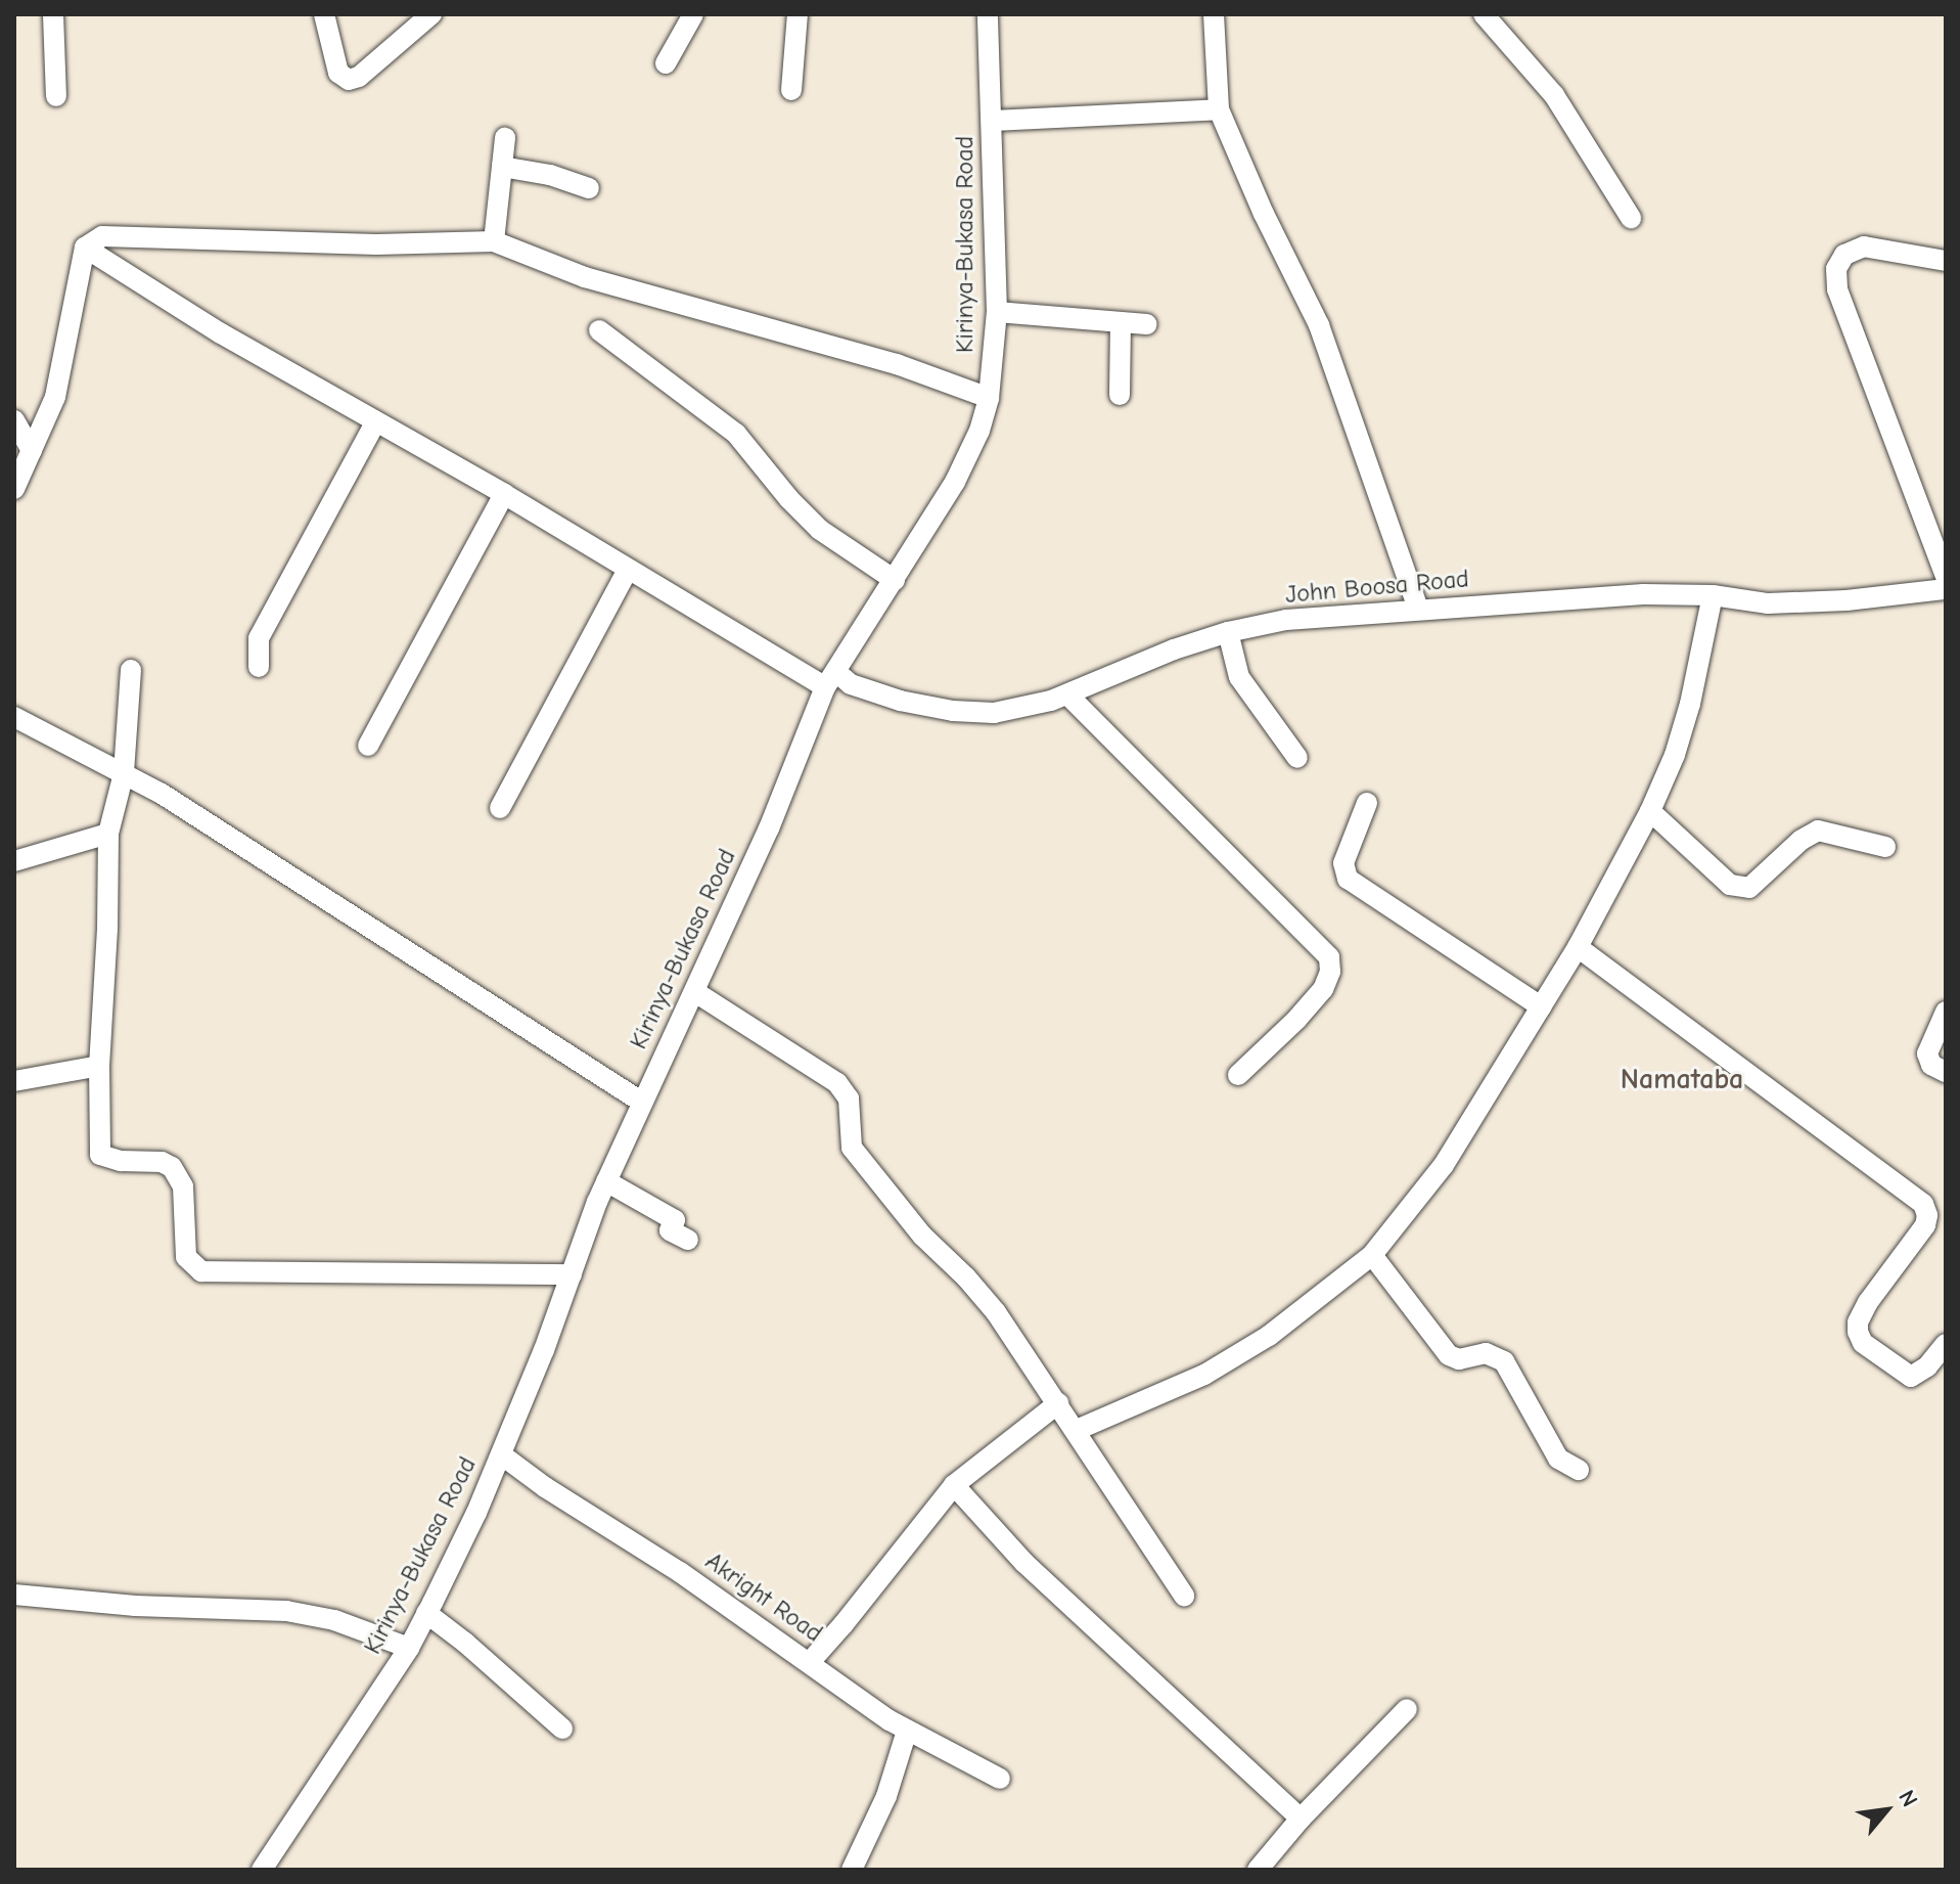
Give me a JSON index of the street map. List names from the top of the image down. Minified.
{"streets":{"street":["Kirinya-Bukasa Road","John Boosa Road","Akright Road"]},"crossings":[["Kirinya-Bukasa Road","John Boosa Road"],["Kirinya-Bukasa Road","Akright Road"]],"districts":["Namataba"],"north":"top right"}
